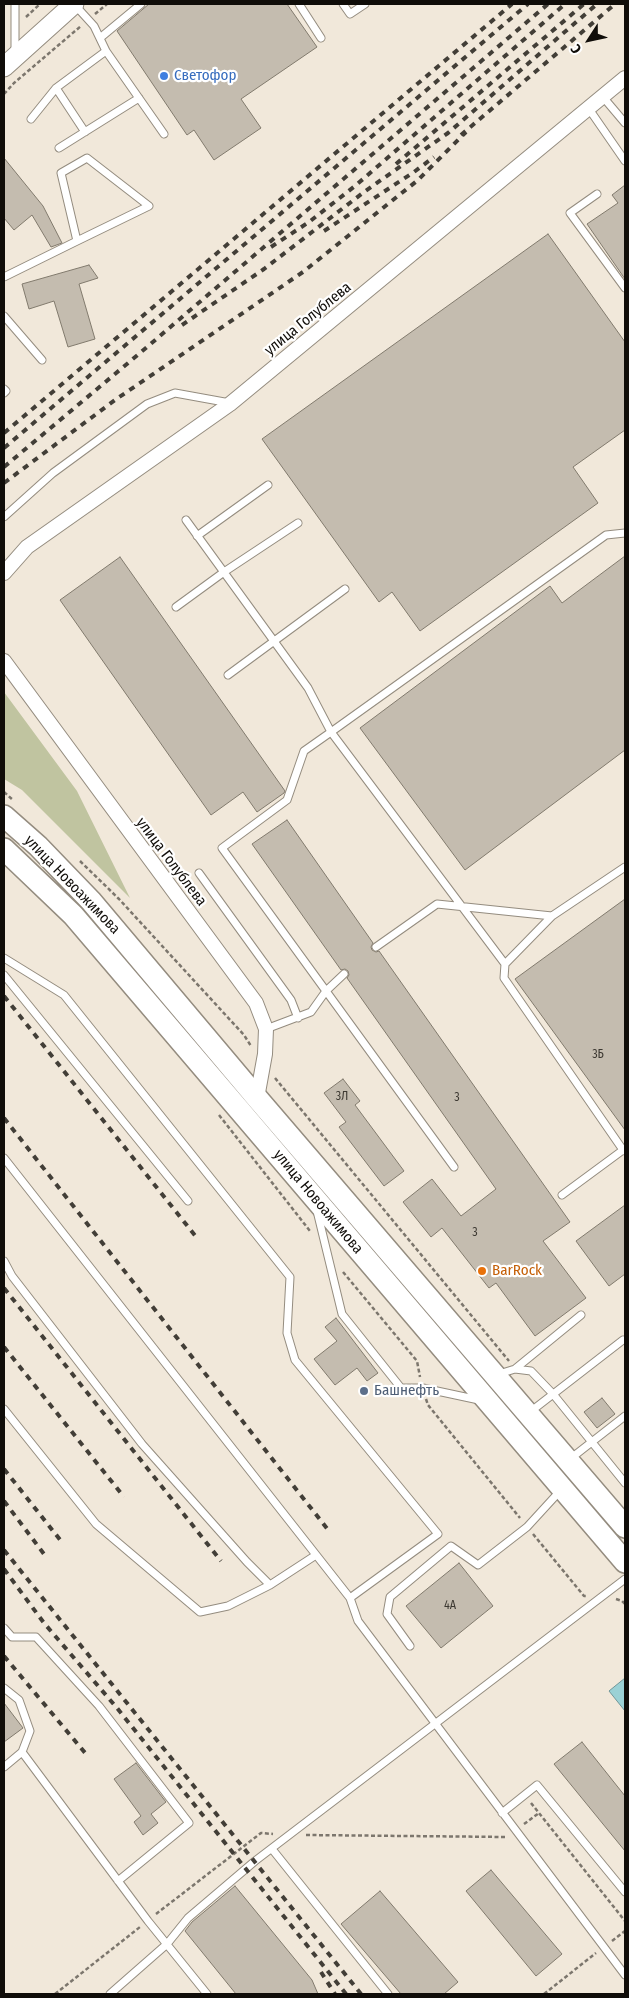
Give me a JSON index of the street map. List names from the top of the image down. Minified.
{"streets":{"main road":["улица Новоажимова"],"street":["улица Голублева"]},"crossings":[["улица Голублева","улица Новоажимова"]],"places":["Светофор","BarRock","Башнефть"],"house_numbers":["3Б","3Л","3","3","4А"],"north":"bottom left"}
